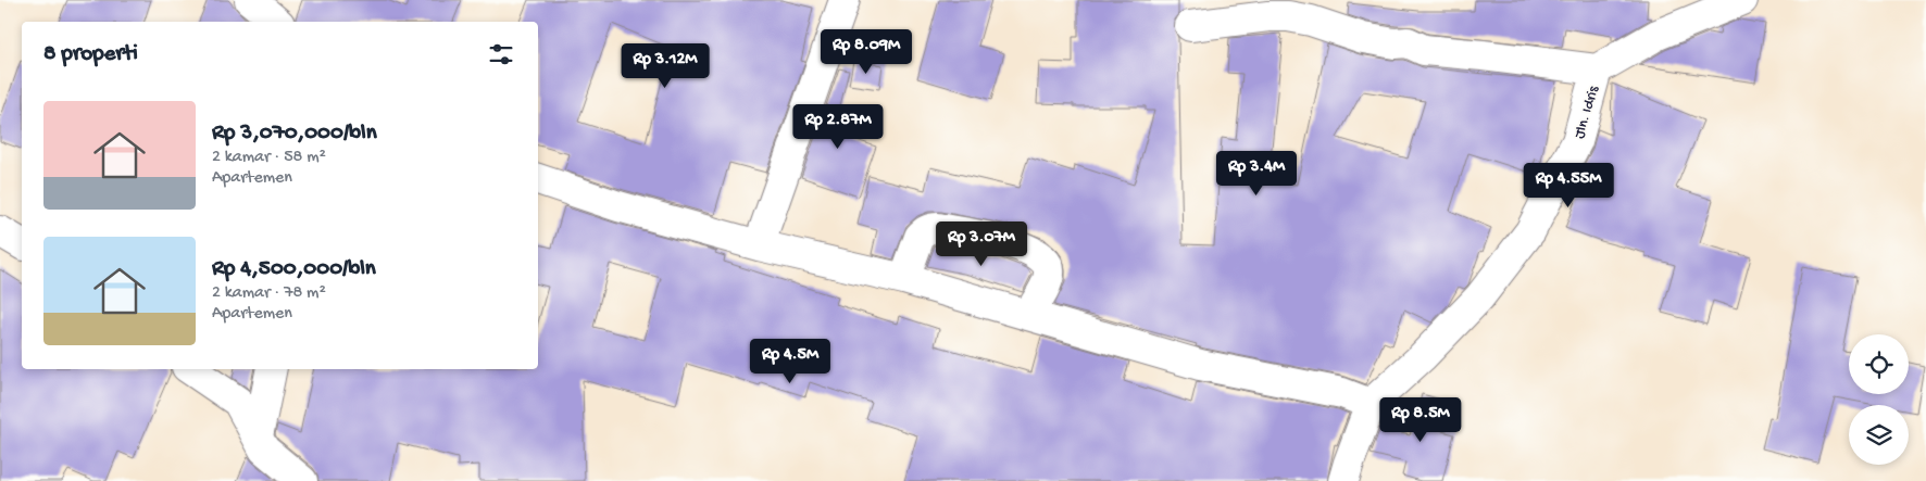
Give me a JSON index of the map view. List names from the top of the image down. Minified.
{"streets":{"street":["Jln. Idris"]},"page":{"heading":"8 properti","price":["Rp 8.09M","Rp 3.12M","Rp 2.87M","Rp 3.4M","Rp 4.55M","Rp 3.07M","Rp 4.5M","Rp 8.5M"],"list":[{"name":"Rp 3,070,000/bln","note":"2 kamar · 58 m² · Apartemen"},{"name":"Rp 4,500,000/bln","note":"2 kamar · 78 m² · Apartemen"}]}}
